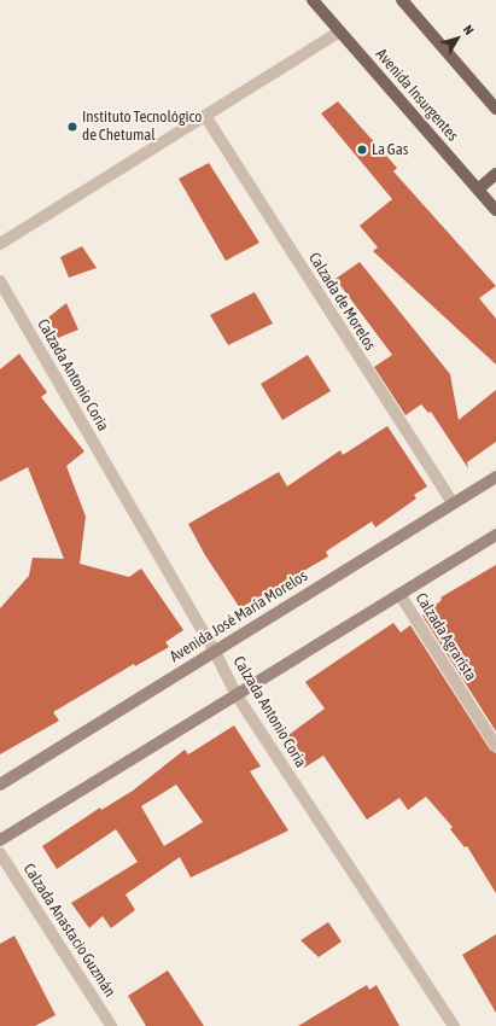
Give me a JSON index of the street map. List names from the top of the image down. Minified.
{"streets":{"main road":["Avenida Insurgentes"],"street":["Calzada de Morelos","Calzada Antonio Coria","Avenida José María Morelos","Calzada Agrarista","Calzada Anastacio Guzmán"]},"crossings":[["Calzada de Morelos","Avenida José María Morelos"],["Calzada Antonio Coria","Avenida José María Morelos"]],"places":["Instituto Tecnológico de Chetumal","La Gas"],"north":"top right"}
